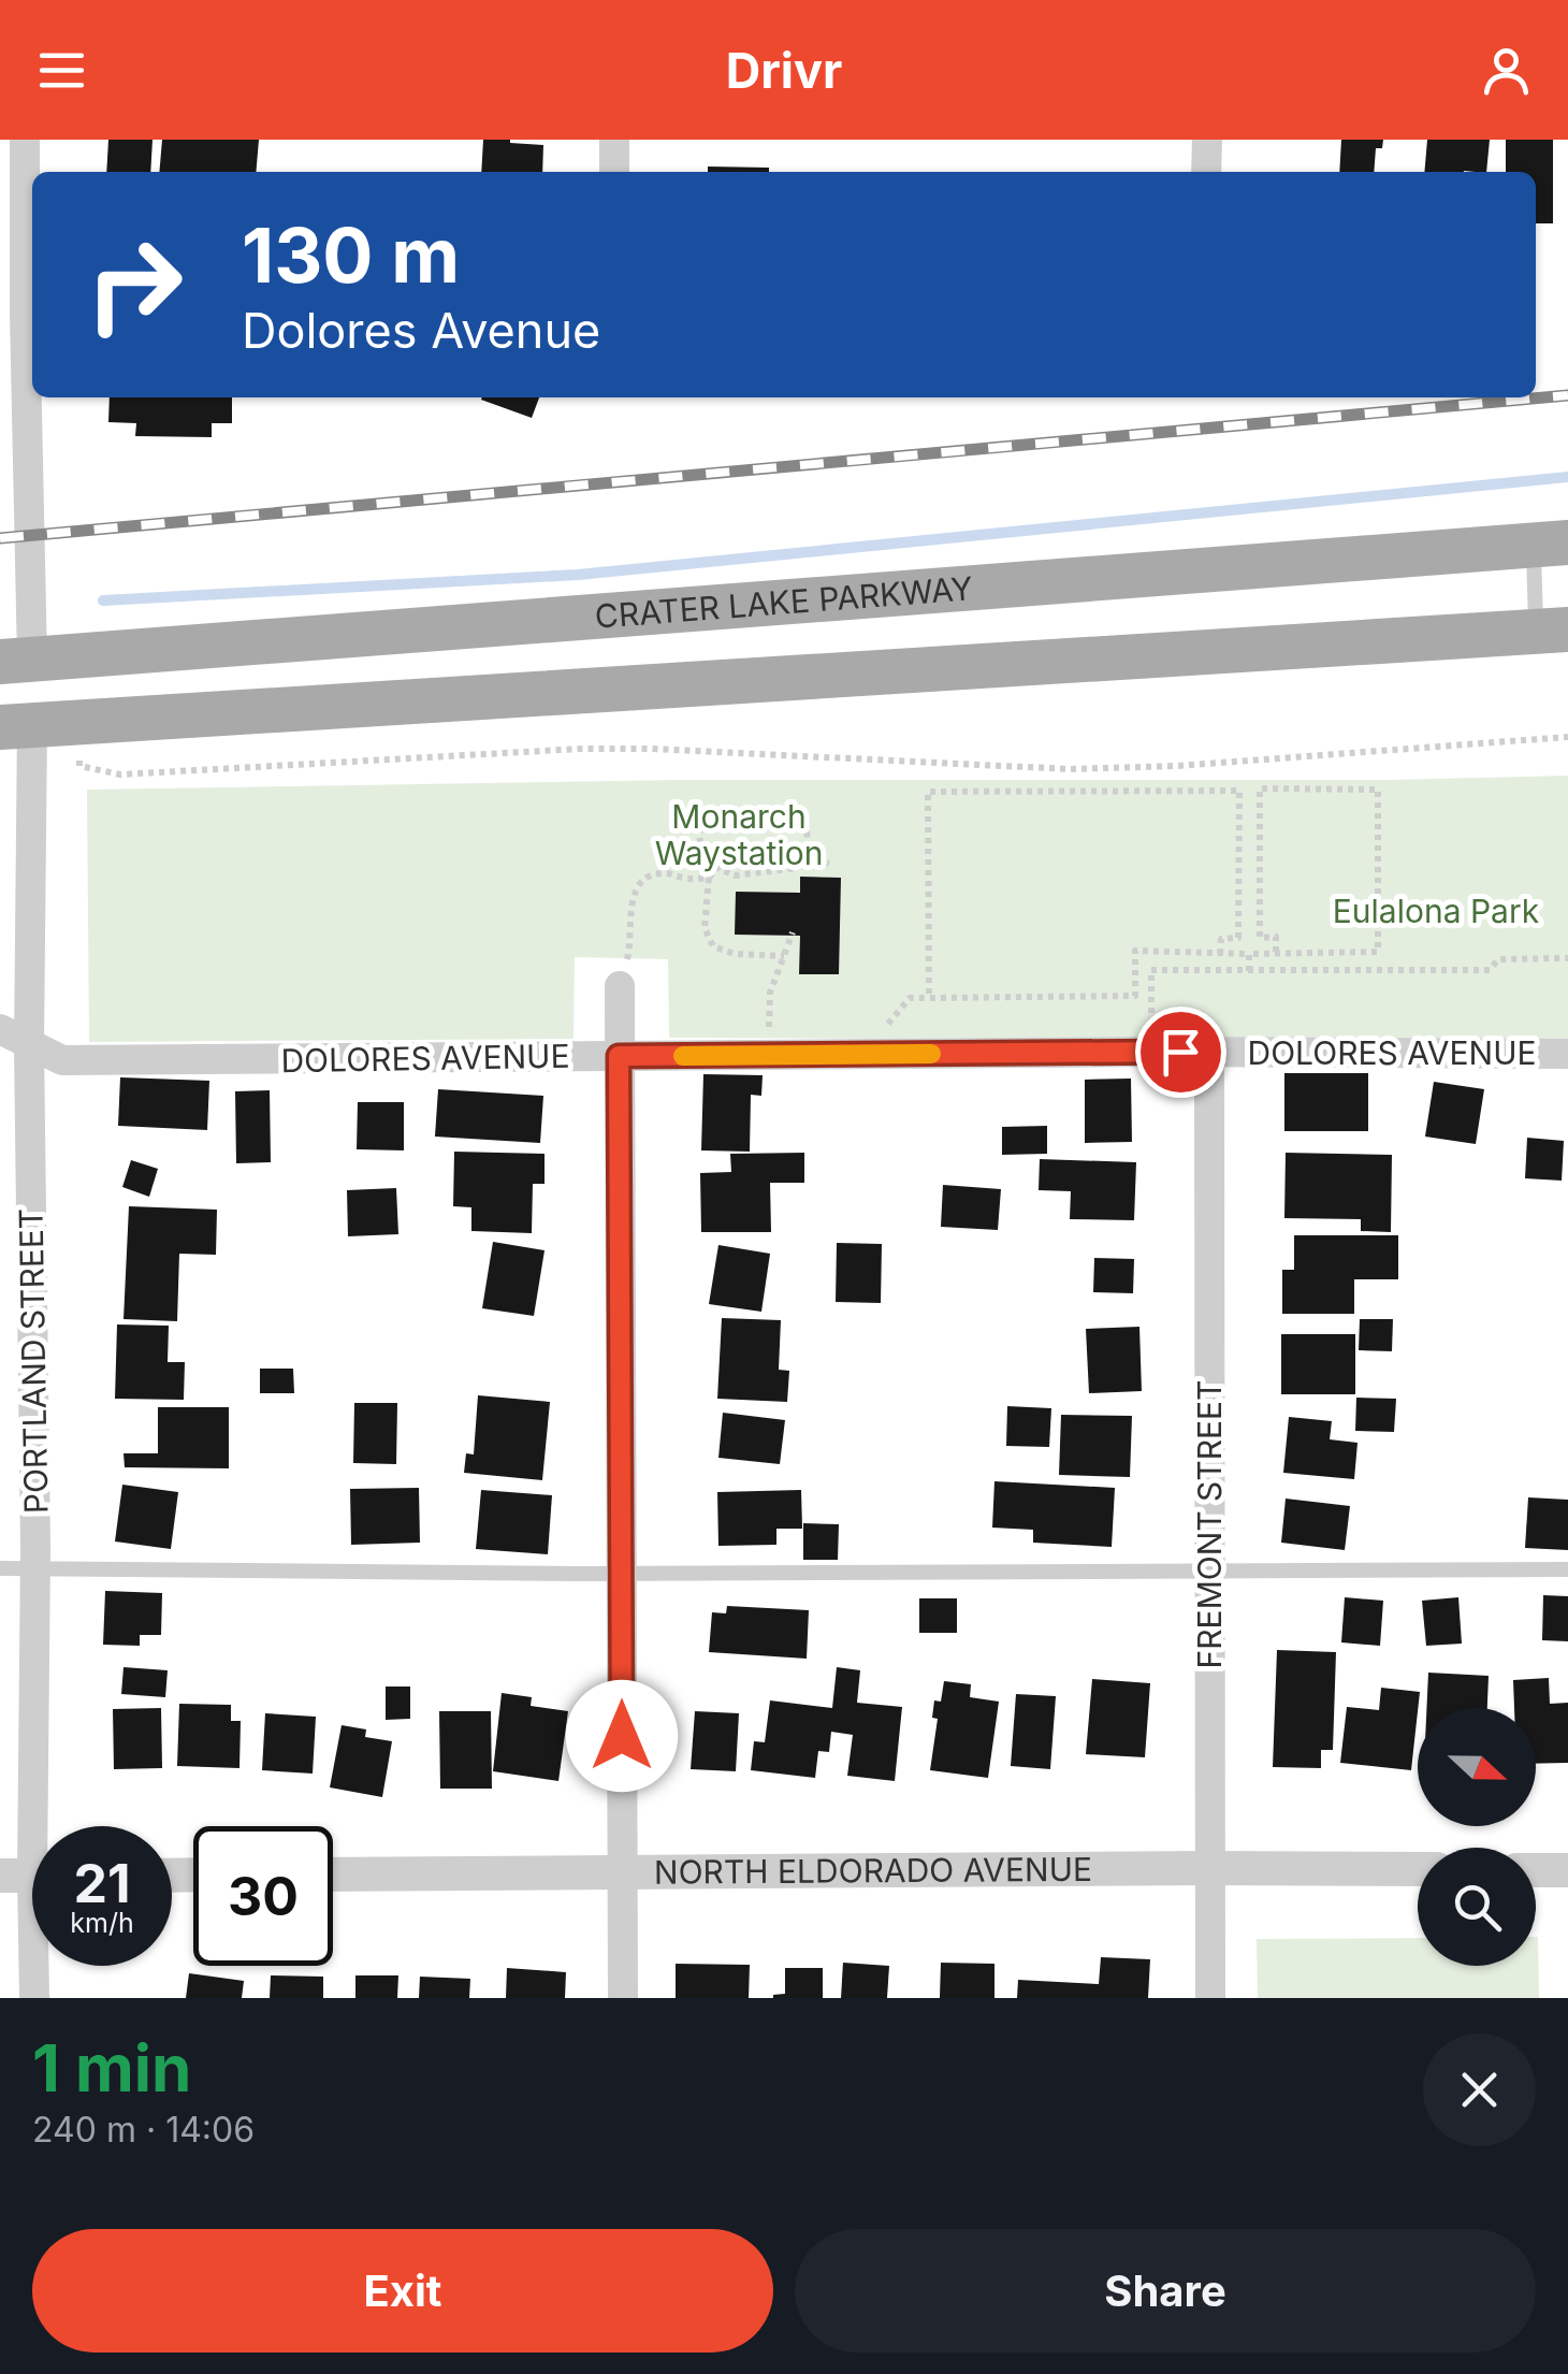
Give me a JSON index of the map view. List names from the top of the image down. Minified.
{"streets":{"main road":["CRATER LAKE PARKWAY"],"street":["DOLORES AVENUE","PORTLAND STREET","FREMONT STREET","NORTH ELDORADO AVENUE"]},"crossings":[["DOLORES AVENUE","PORTLAND STREET"],["DOLORES AVENUE","FREMONT STREET"],["FREMONT STREET","NORTH ELDORADO AVENUE"]],"parks":["Monarch Waystation","Eulalona Park"],"north":"right","page":{"header":"Drivr","turn":["130 m","Dolores Avenue"],"speed":"21 km/h","limit":"30","heading":["1 min","240 m · 14:06"],"buttons":["Exit","Share"]}}
